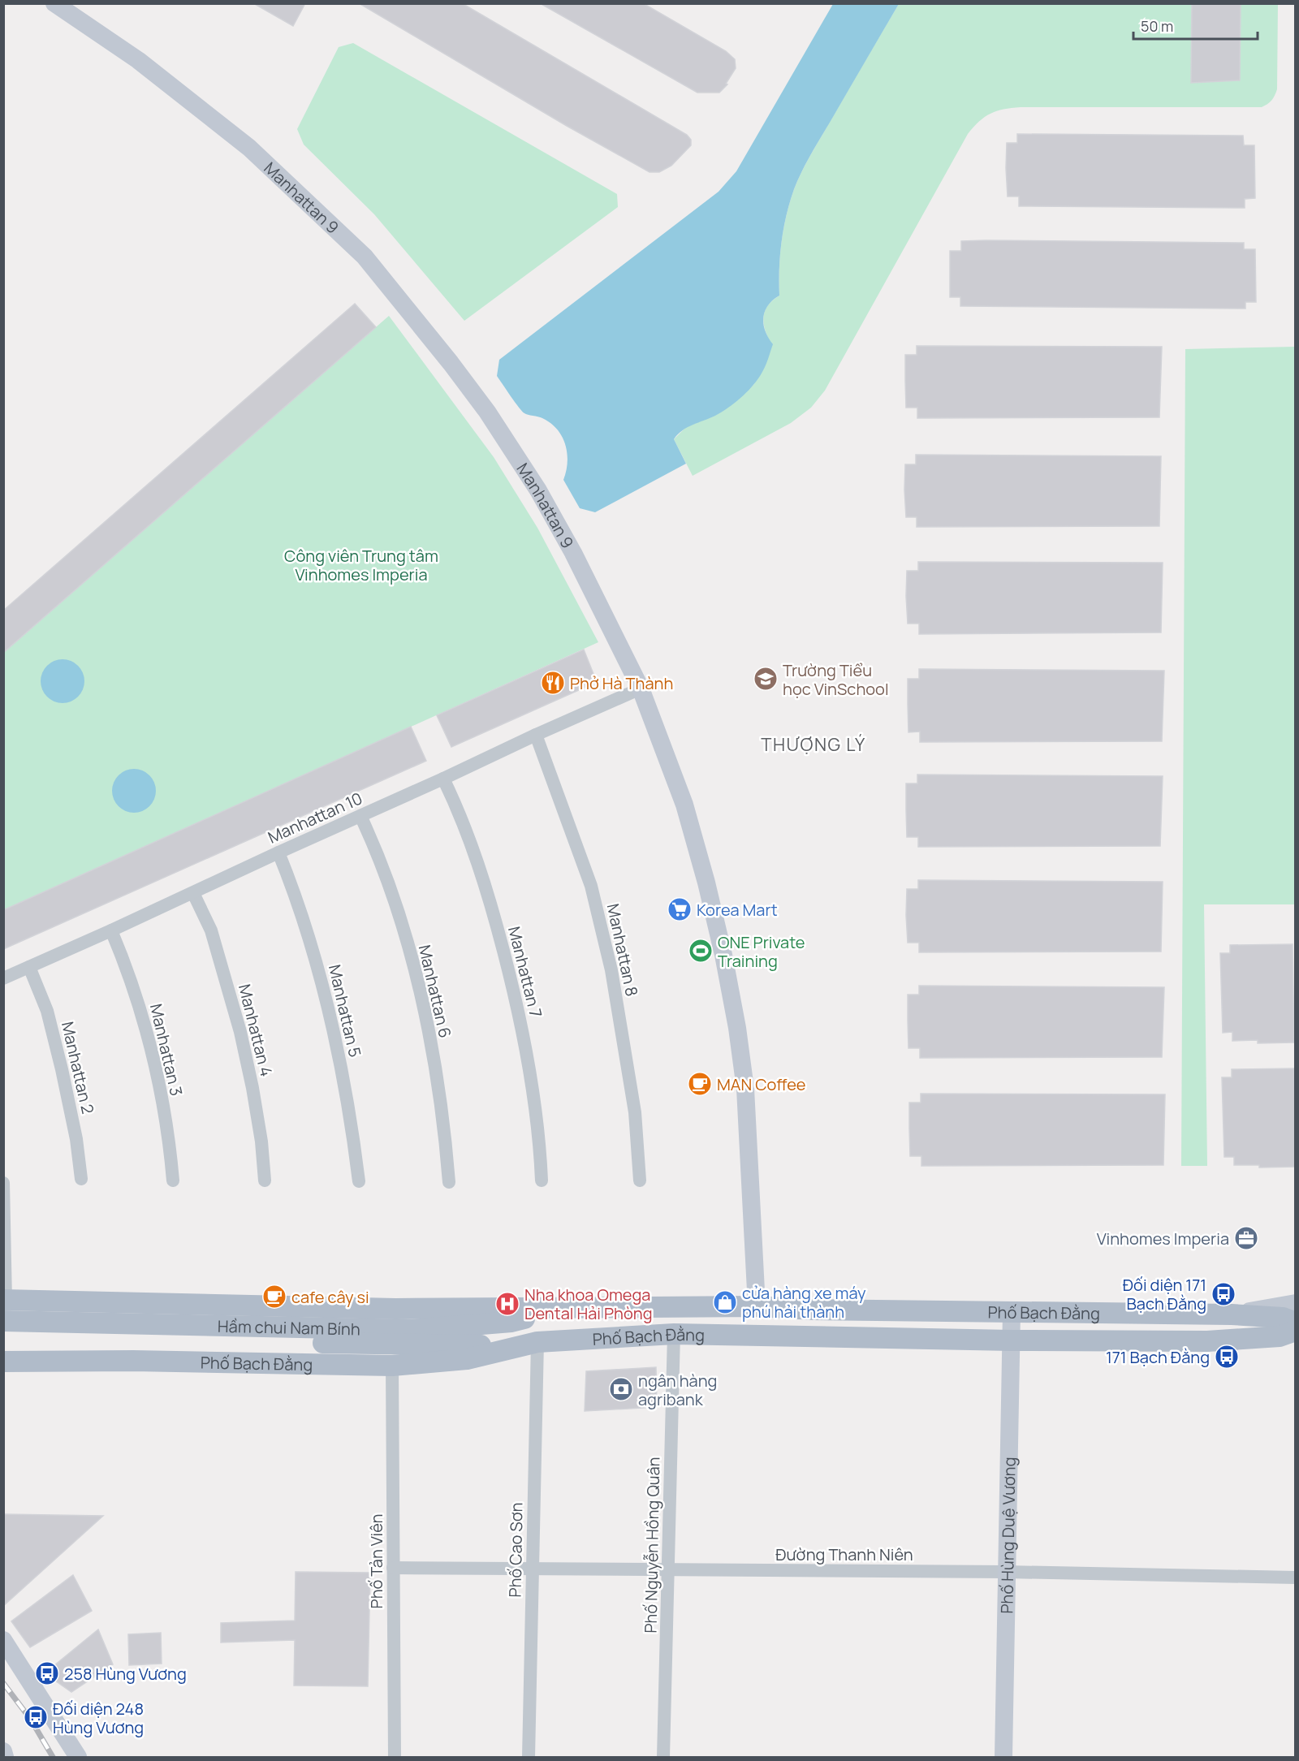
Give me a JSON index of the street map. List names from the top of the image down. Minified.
{"streets":{"main road":["Manhattan 9","Phố Bạch Đằng","Hầm chui Nam Bính","Phố Hùng Duệ Vương"],"street":["Manhattan 10","Manhattan 8","Manhattan 7","Manhattan 6","Manhattan 5","Manhattan 4","Manhattan 3","Manhattan 2","Phố Nguyễn Hồng Quân","Phố Cao Sơn","Đường Thanh Niên","Phố Tản Viên"]},"crossings":[["Manhattan 9","Manhattan 10"],["Manhattan 9","Phố Bạch Đằng"],["Manhattan 10","Manhattan 8"],["Manhattan 10","Manhattan 7"],["Manhattan 10","Manhattan 6"],["Manhattan 10","Manhattan 5"],["Manhattan 10","Manhattan 4"],["Manhattan 10","Manhattan 3"],["Manhattan 10","Manhattan 2"],["Phố Bạch Đằng","Hầm chui Nam Bính"],["Phố Bạch Đằng","Phố Hùng Duệ Vương"],["Phố Bạch Đằng","Phố Nguyễn Hồng Quân"],["Phố Bạch Đằng","Phố Cao Sơn"],["Phố Bạch Đằng","Phố Tản Viên"],["Hầm chui Nam Bính","Phố Cao Sơn"],["Phố Hùng Duệ Vương","Đường Thanh Niên"],["Phố Nguyễn Hồng Quân","Đường Thanh Niên"],["Phố Cao Sơn","Đường Thanh Niên"],["Đường Thanh Niên","Phố Tản Viên"]],"districts":["THƯỢNG LÝ"],"parks":["Công viên Trung tâm Vinhomes Imperia"],"places":{"school or university":["Trường Tiểu học VinSchool"],"restaurant":["Phở Hà Thành"],"supermarket":["Korea Mart"],"sports":["ONE Private Training"],"cafe":["MAN Coffee","cafe cây si"],"office":["Vinhomes Imperia"],"bus stop":["Đối diện 171 Bạch Đằng","171 Bạch Đằng","258 Hùng Vương","Đối diện 248 Hùng Vương"],"shop":["cửa hàng xe máy phú hải thành"],"hospital":["Nha khoa Omega Dental Hải Phòng"],"bank":["ngân hàng agribank"]},"scale_bar":"50 m"}
